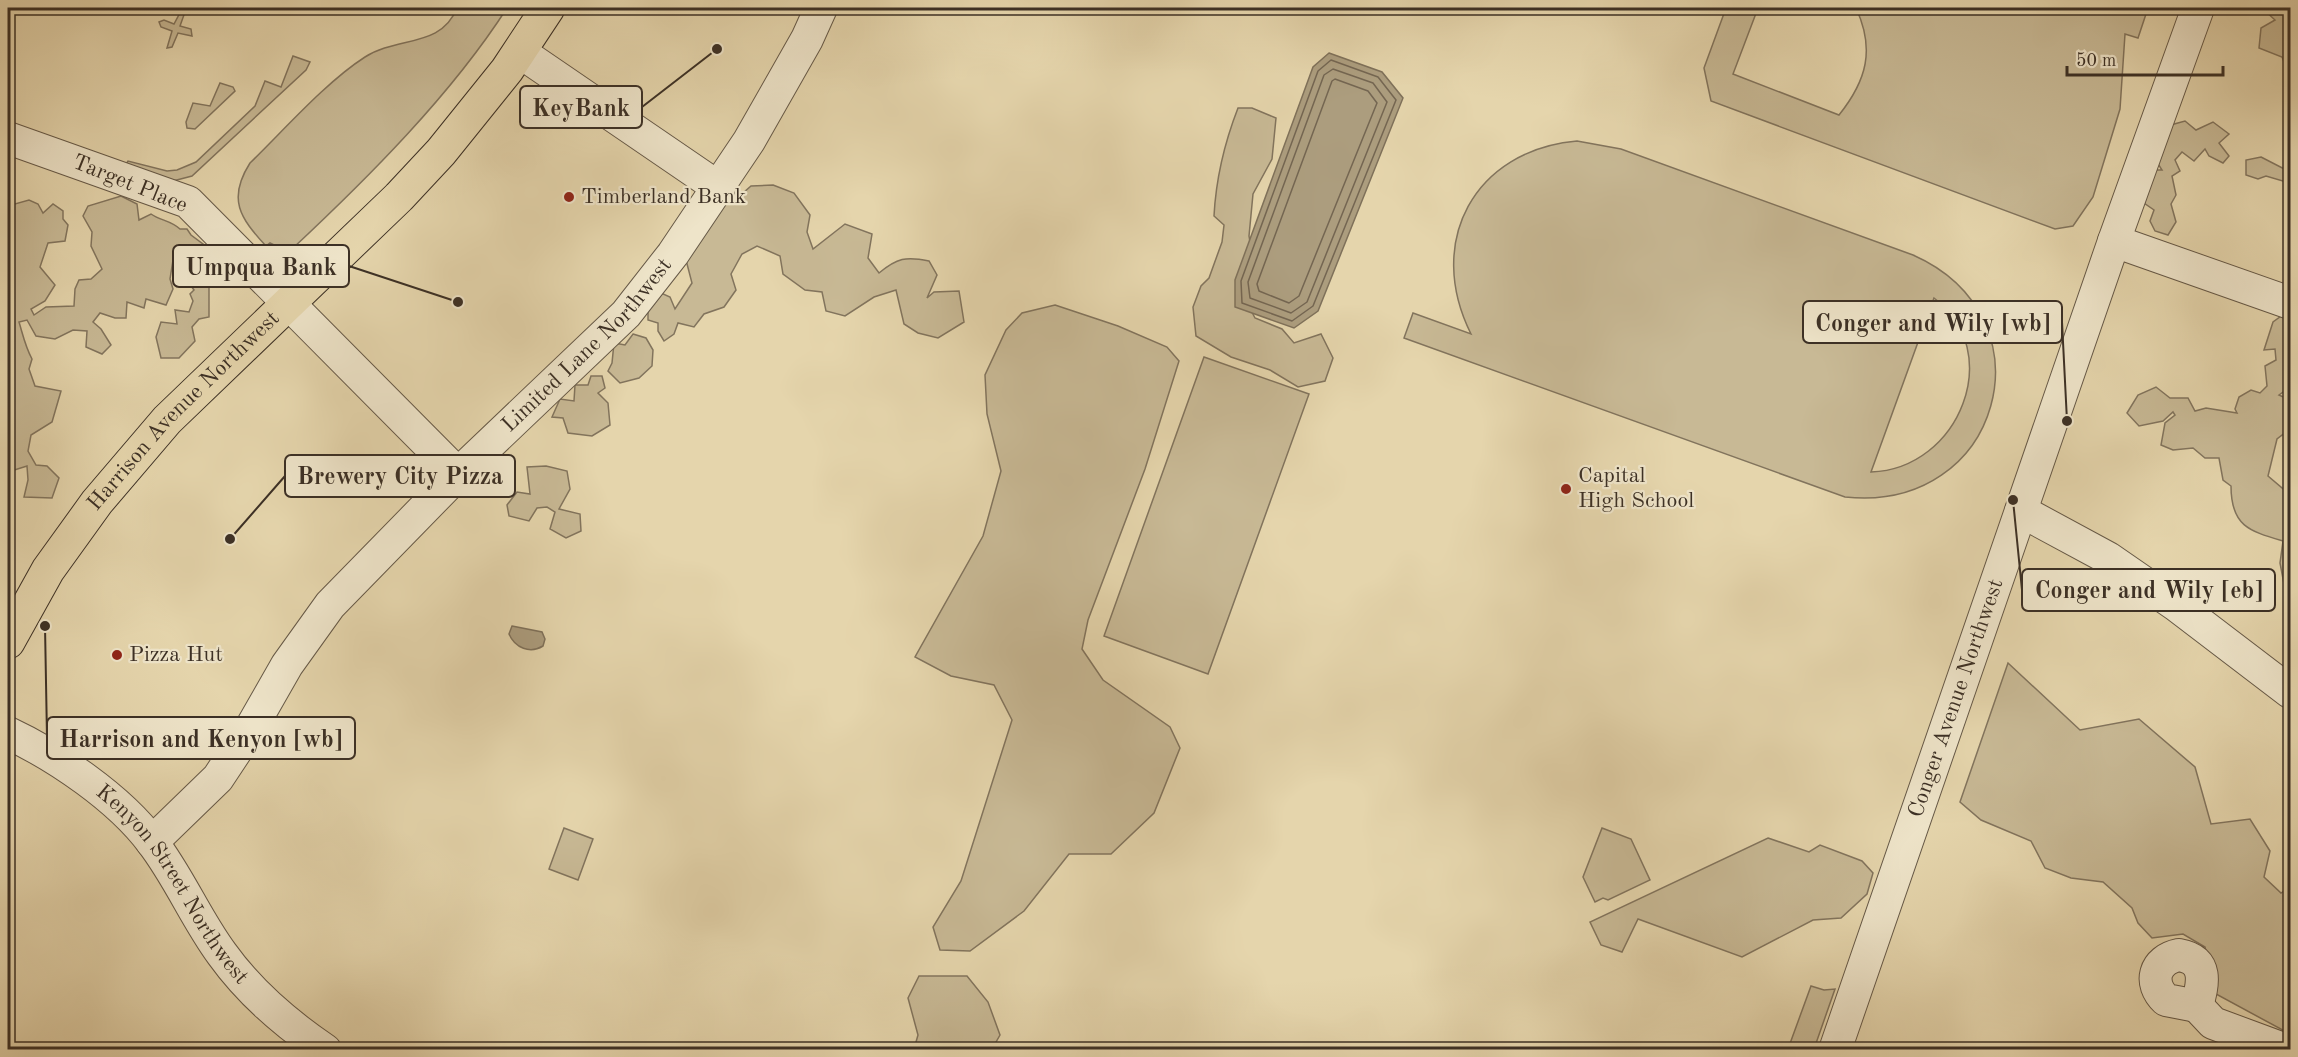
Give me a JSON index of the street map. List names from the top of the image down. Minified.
{"streets":{"main road":["Harrison Avenue Northwest"],"street":["Target Place","Limited Lane Northwest","Conger Avenue Northwest","Kenyon Street Northwest"]},"crossings":[["Target Place","Limited Lane Northwest"],["Target Place","Harrison Avenue Northwest"],["Limited Lane Northwest","Kenyon Street Northwest"]],"places":["KeyBank","Timberland Bank","Umpqua Bank","Conger and Wily [wb]","Capital High School","Conger and Wily [eb]","Brewery City Pizza","Harrison and Kenyon [wb]","Pizza Hut"],"scale_bar":"50 m"}
